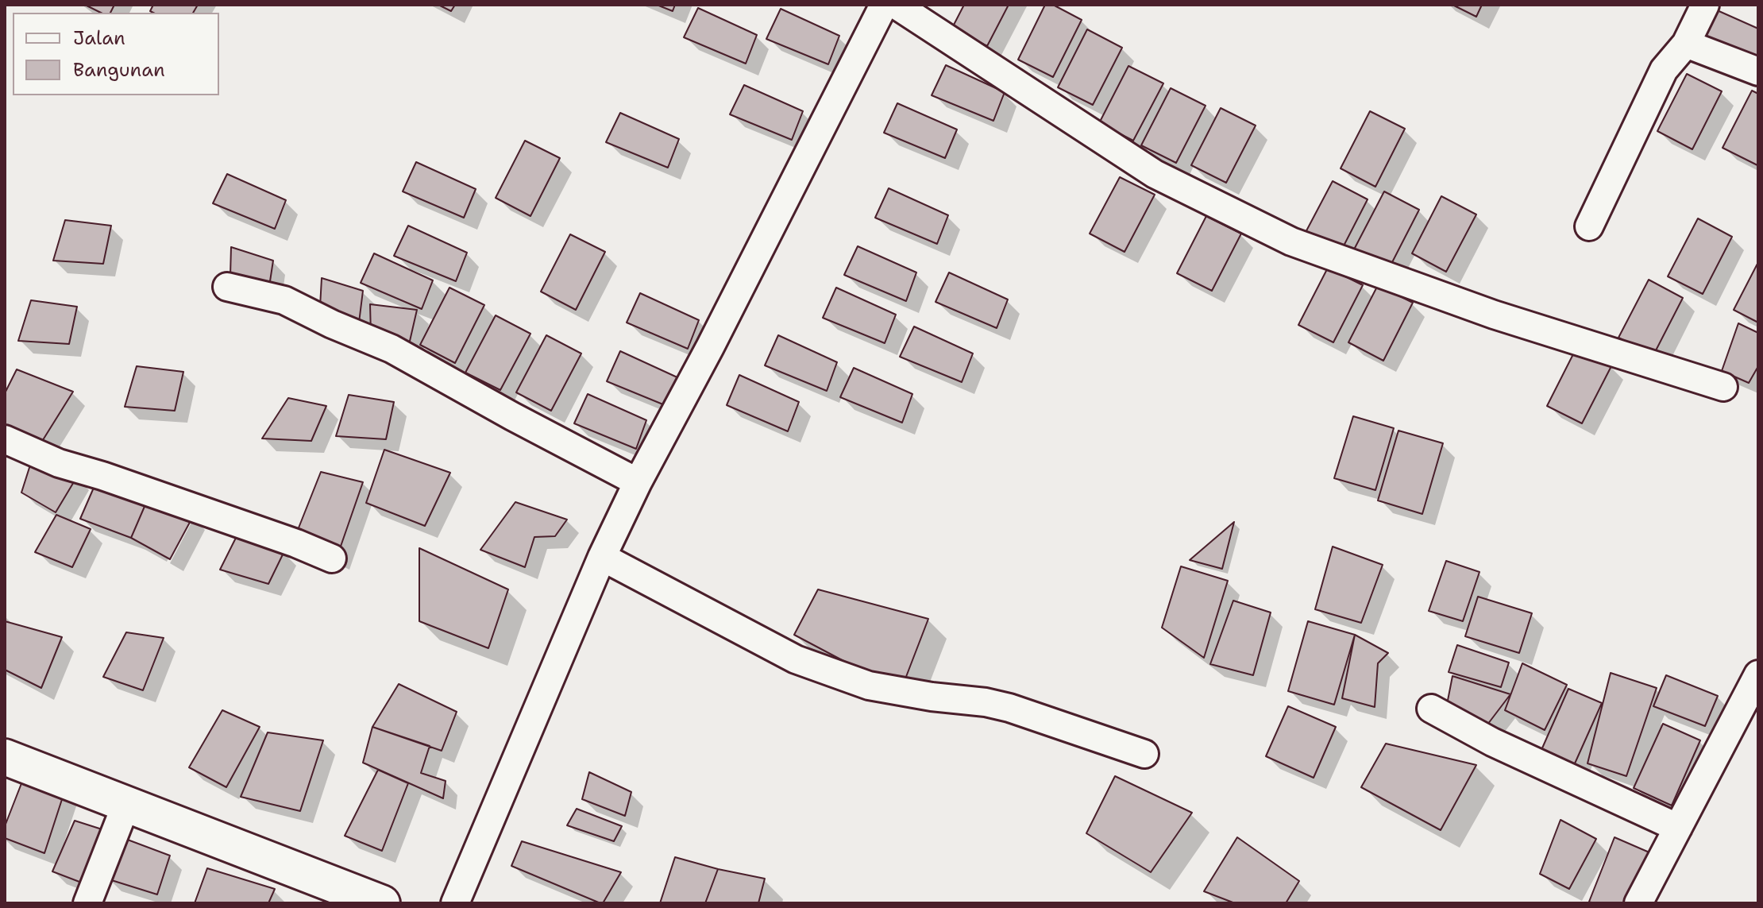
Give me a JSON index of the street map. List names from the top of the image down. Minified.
{"legend":["Jalan","Bangunan"]}
